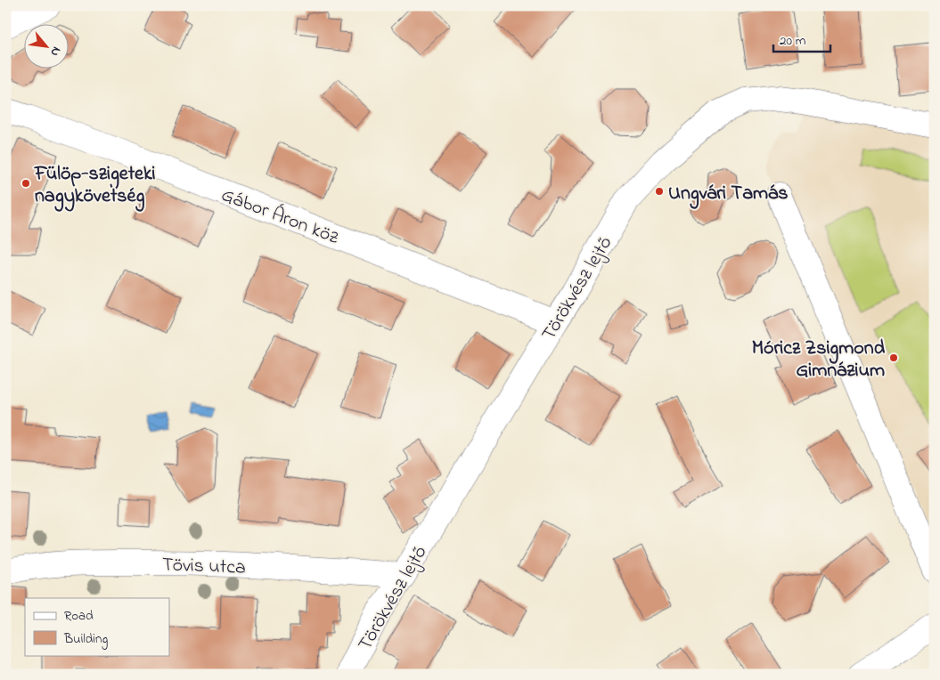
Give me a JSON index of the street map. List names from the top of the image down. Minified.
{"streets":{"street":["Gábor Áron köz","Törökvész lejtő","Tövis utca"]},"crossings":[["Gábor Áron köz","Törökvész lejtő"],["Törökvész lejtő","Tövis utca"]],"places":["Fülöp-szigeteki nagykövetség","Ungvári Tamás","Móricz Zsigmond Gimnázium"],"legend":["Road","Building"],"scale_bar":"20 m","north":"bottom right"}
